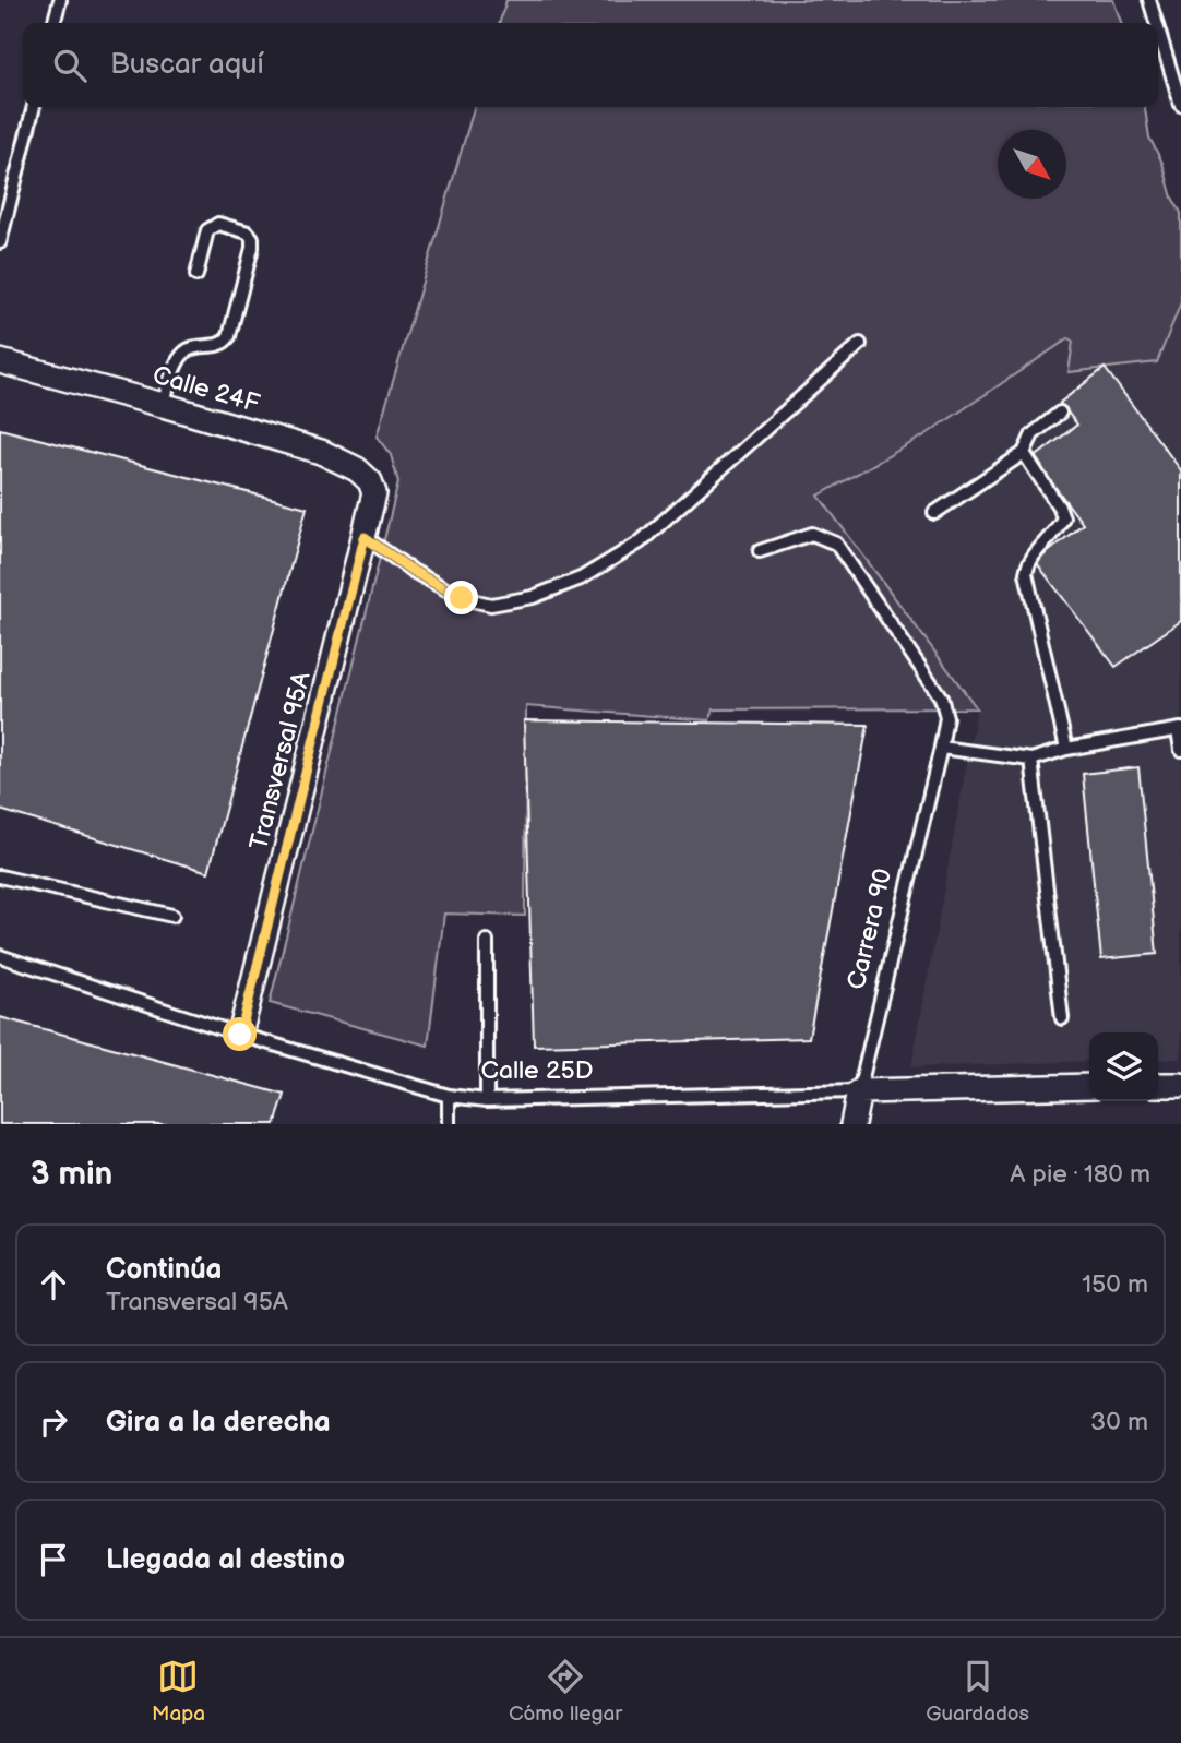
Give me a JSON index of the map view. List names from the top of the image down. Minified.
{"streets":{"street":["Calle 24F","Transversal 95A","Carrera 90","Calle 25D"]},"crossings":[["Calle 24F","Transversal 95A"],["Transversal 95A","Calle 25D"],["Carrera 90","Calle 25D"]],"north":"bottom right","page":{"search":"Buscar aquí","heading":["3 min","A pie · 180 m"],"list":[["Continúa","Transversal 95A","150 m"],["Gira a la derecha","30 m"],"Llegada al destino"],"nav":["Mapa","Cómo llegar","Guardados"]}}
